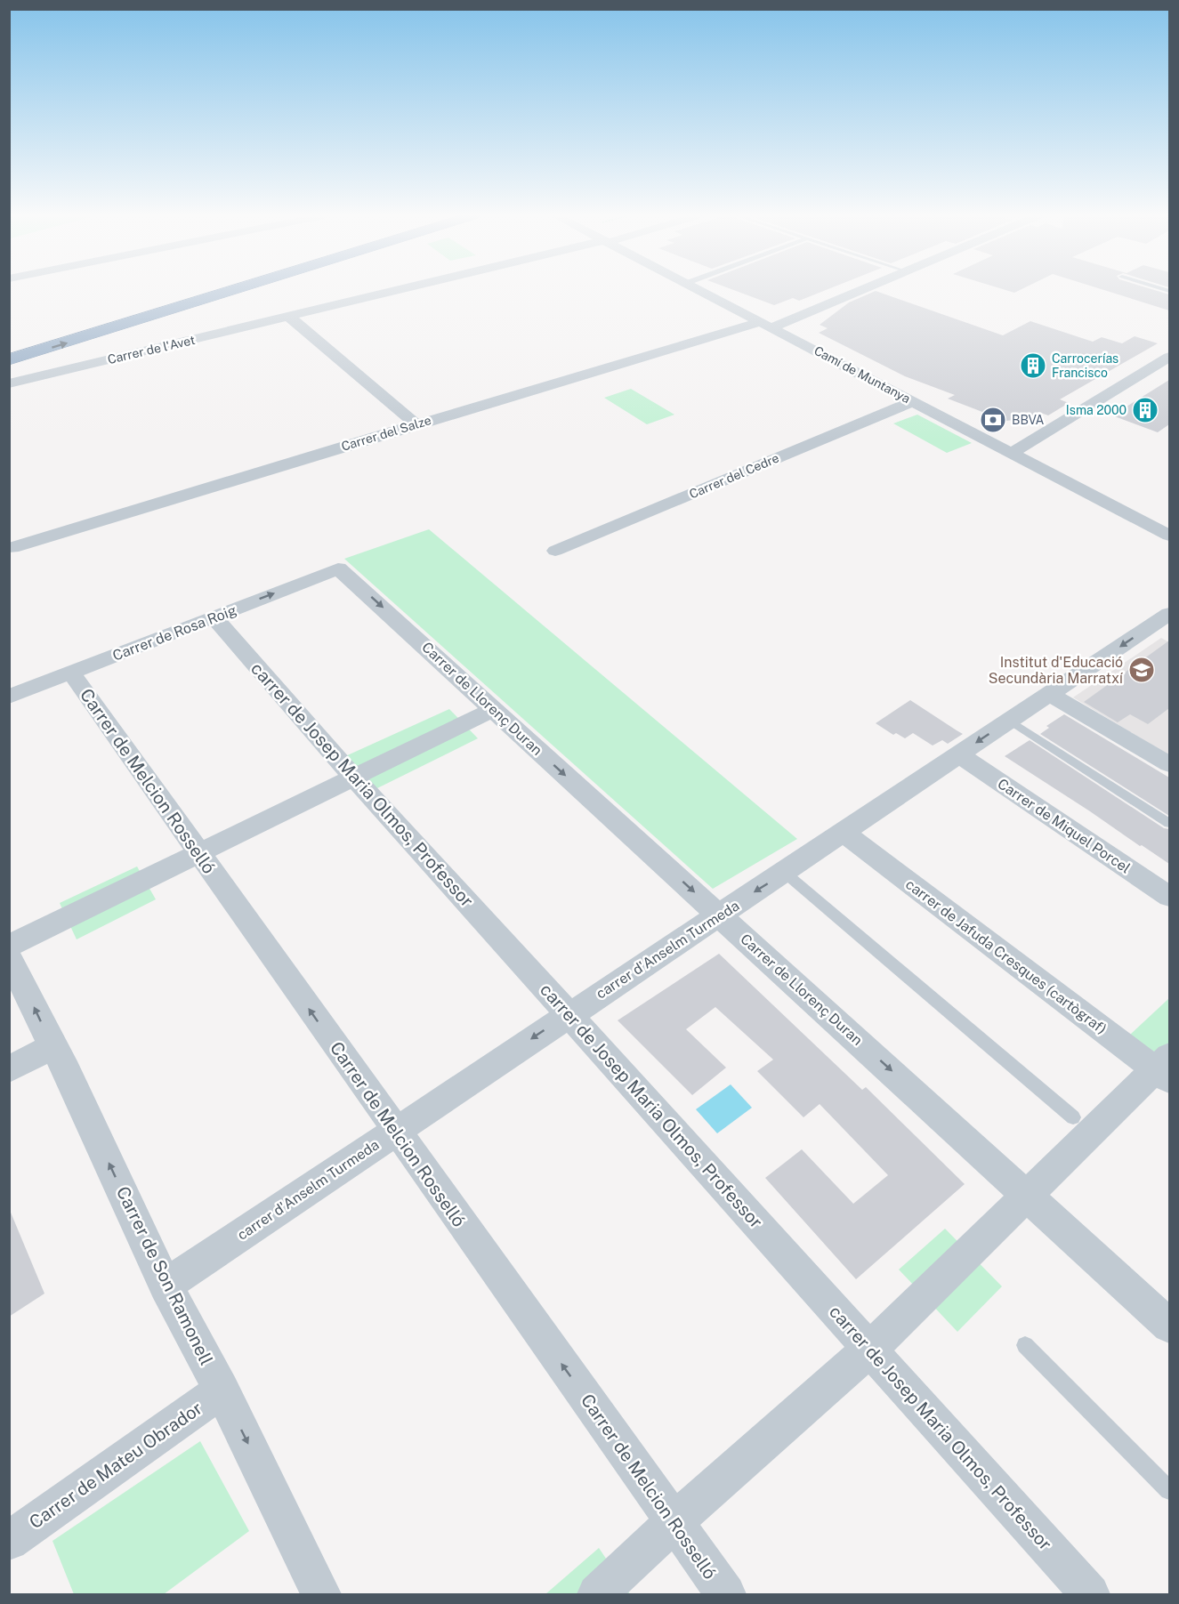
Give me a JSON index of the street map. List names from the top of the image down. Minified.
{"streets":{"street":["Carrer de l'Avet","Camí de Muntanya","Carrer del Salze","Carrer del Cedre","Carrer de Rosa Roig","Carrer de Llorenç Duran","Carrer de Melcion Rosselló","carrer de Josep Maria Olmos, Professor","Carrer de Miquel Porcel","carrer d'Anselm Turmeda","carrer de Jafuda Cresques (cartògraf)","Carrer de Son Ramonell","Carrer de Mateu Obrador"]},"crossings":[["Camí de Muntanya","Carrer del Salze"],["Camí de Muntanya","Carrer del Cedre"],["Carrer de Rosa Roig","Carrer de Llorenç Duran"],["Carrer de Rosa Roig","Carrer de Melcion Rosselló"],["Carrer de Rosa Roig","carrer de Josep Maria Olmos, Professor"],["Carrer de Llorenç Duran","carrer d'Anselm Turmeda"],["Carrer de Melcion Rosselló","carrer d'Anselm Turmeda"],["carrer de Josep Maria Olmos, Professor","carrer d'Anselm Turmeda"],["Carrer de Miquel Porcel","carrer d'Anselm Turmeda"],["carrer d'Anselm Turmeda","carrer de Jafuda Cresques (cartògraf)"],["carrer d'Anselm Turmeda","Carrer de Son Ramonell"],["Carrer de Son Ramonell","Carrer de Mateu Obrador"]],"one_way":["Carrer de Llorenç Duran","Carrer de Melcion Rosselló","carrer d'Anselm Turmeda"],"places":{"building":["Carrocerías Francisco","Isma 2000"],"bank":["BBVA"],"school or university":["Institut d'Educació Secundària Marratxí"]}}
